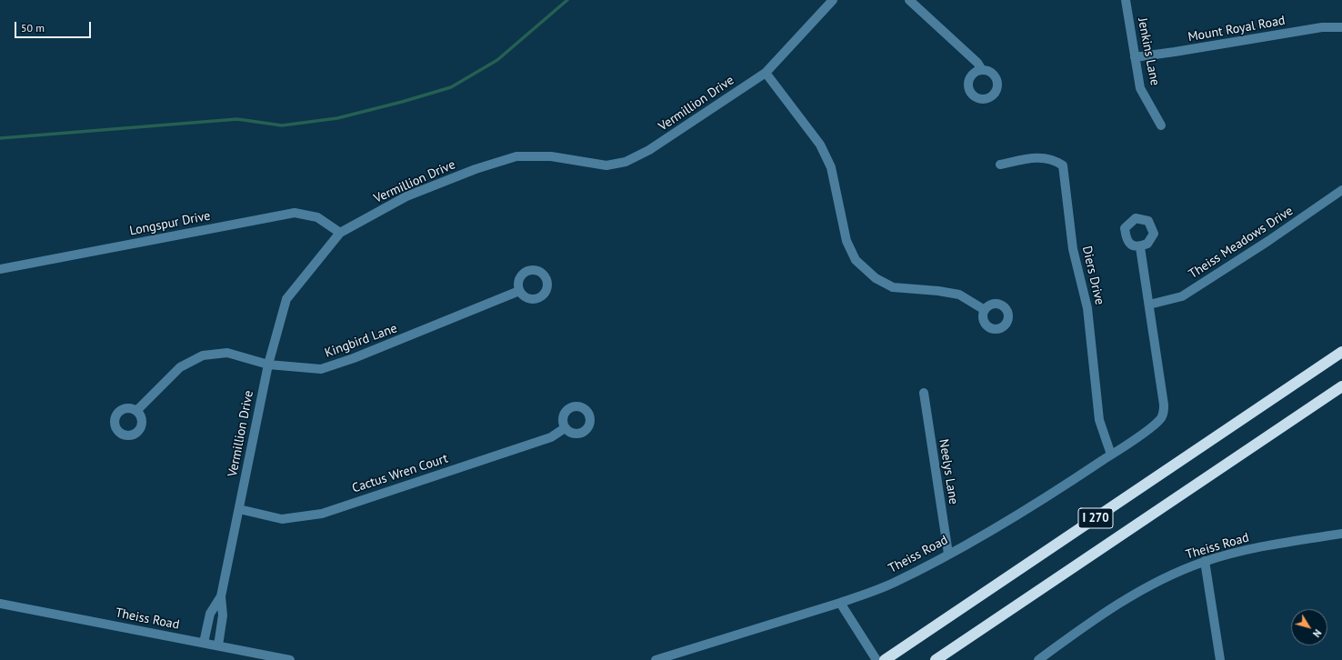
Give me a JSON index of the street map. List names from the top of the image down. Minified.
{"streets":{"highway":["I 270"],"street":["Mount Royal Road","Jenkins Lane","Vermillion Drive","Longspur Drive","Theiss Meadows Drive","Diers Drive","Kingbird Lane","Neelys Lane","Cactus Wren Court","Theiss Road"]},"crossings":[["Mount Royal Road","Jenkins Lane"],["Vermillion Drive","Longspur Drive"],["Vermillion Drive","Kingbird Lane"],["Vermillion Drive","Cactus Wren Court"],["Vermillion Drive","Theiss Road"],["Theiss Meadows Drive","Theiss Road"],["Diers Drive","Theiss Road"],["Neelys Lane","Theiss Road"]],"scale_bar":"50 m","north":"bottom right"}
